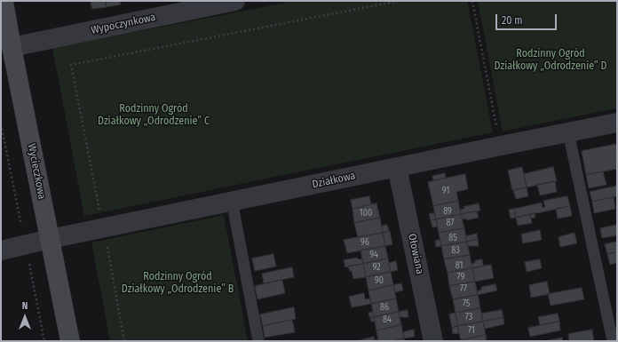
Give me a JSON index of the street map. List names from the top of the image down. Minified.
{"streets":{"street":["Wypoczynkowa","Wycieczkowa","Działkowa","Ołowiana"]},"crossings":[["Wypoczynkowa","Wycieczkowa"],["Wycieczkowa","Działkowa"],["Działkowa","Ołowiana"]],"parks":["Rodzinny Ogród Działkowy „Odrodzenie” D","Rodzinny Ogród Działkowy „Odrodzenie” C","Rodzinny Ogród Działkowy „Odrodzenie” B"],"house_numbers":["91","89","100","87","85","96","83","94","81","92","79","90","77","75","86","73","84","71"],"scale_bar":"20 m","north":"top"}
